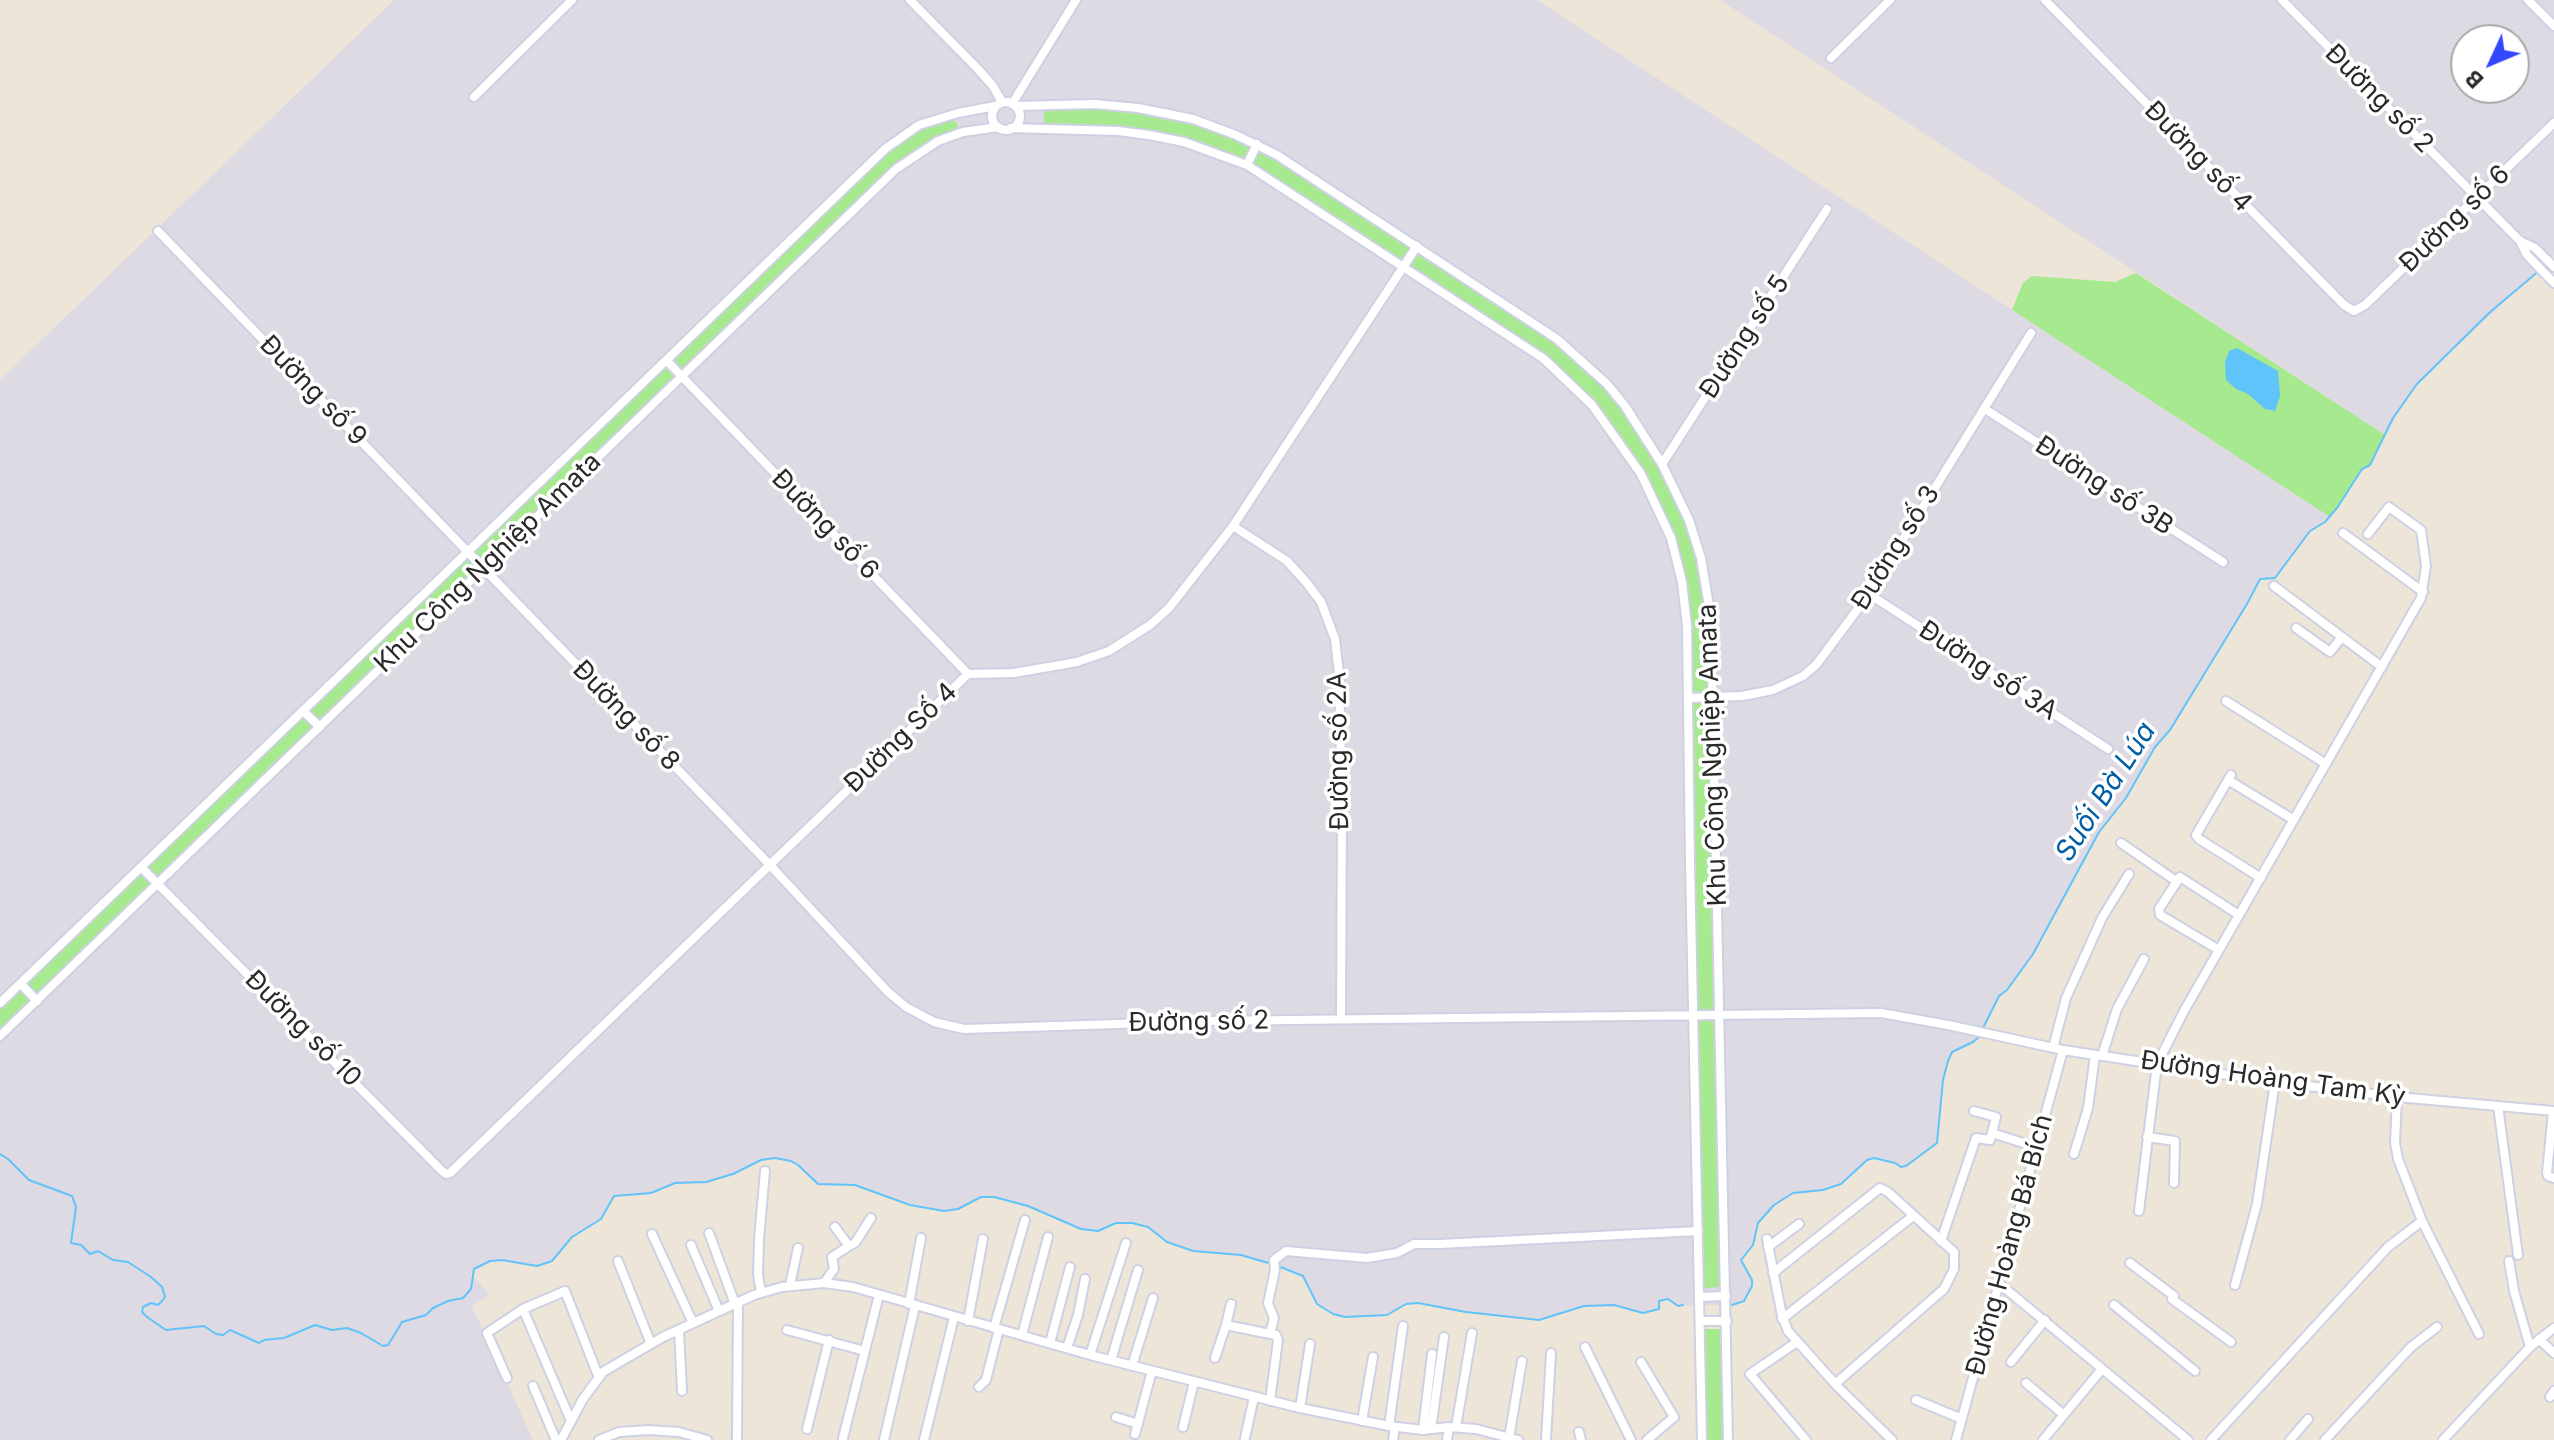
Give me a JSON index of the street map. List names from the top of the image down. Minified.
{"streets":{"street":["Đường số 2","Đường số 4","Đường số 6","Đường số 5","Đường số 9","Đường số 3B","Đường số 3","Khu Công Nghiệp Amata","Đường số 3A","Đường số 8","Đường Số 4","Đường số 2A","Đường số 10","Đường Hoàng Tam Kỳ","Đường Hoàng Bá Bích"]},"crossings":[["Đường số 2","Đường số 6"],["Đường số 2","Khu Công Nghiệp Amata"],["Đường số 2","Đường số 8"],["Đường số 2","Đường Số 4"],["Đường số 2","Đường số 2A"],["Đường số 2","Đường Hoàng Tam Kỳ"],["Đường số 4","Đường số 6"],["Đường số 6","Khu Công Nghiệp Amata"],["Đường số 6","Đường Số 4"],["Đường số 5","Khu Công Nghiệp Amata"],["Đường số 9","Khu Công Nghiệp Amata"],["Đường số 9","Đường số 8"],["Đường số 3B","Đường số 3"],["Đường số 3","Khu Công Nghiệp Amata"],["Đường số 3","Đường số 3A"],["Khu Công Nghiệp Amata","Đường số 8"],["Khu Công Nghiệp Amata","Đường Số 4"],["Khu Công Nghiệp Amata","Đường số 10"],["Đường số 8","Đường Số 4"],["Đường Số 4","Đường số 2A"],["Đường Số 4","Đường số 10"],["Đường Hoàng Tam Kỳ","Đường Hoàng Bá Bích"]],"water":["Suối Bà Lúa"],"north":"bottom left"}
